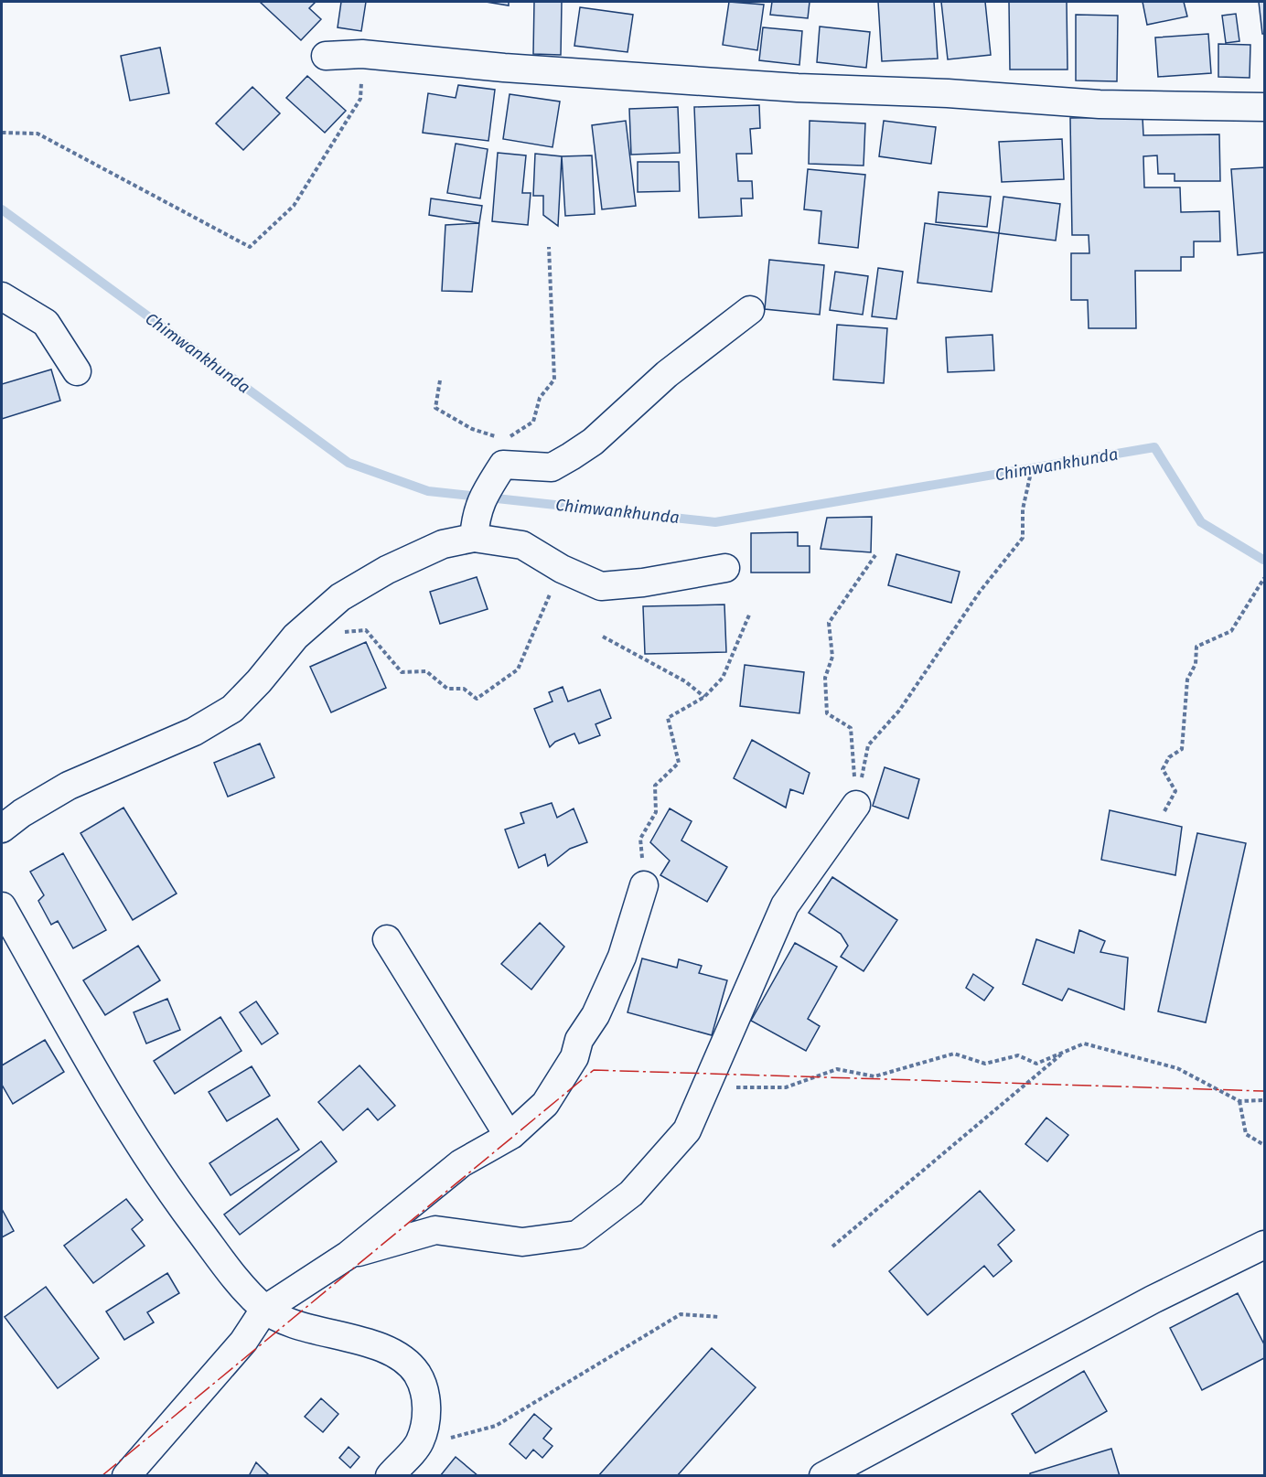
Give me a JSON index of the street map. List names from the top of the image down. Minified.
{"water":["Chimwankhunda"]}
